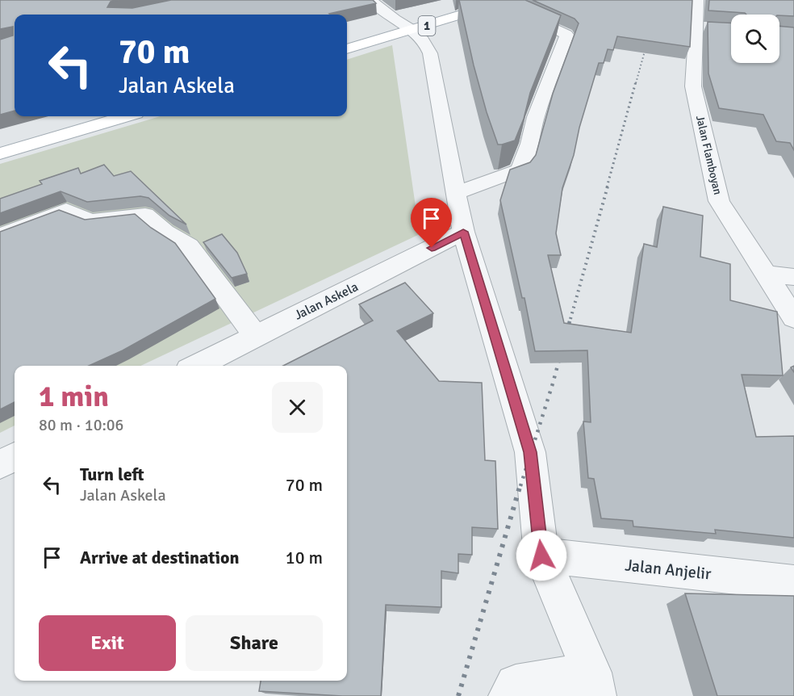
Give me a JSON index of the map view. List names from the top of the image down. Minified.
{"streets":{"main road":["1"],"street":["Jalan Flamboyan","Jalan Askela","Jalan Anjelir"]},"page":{"turn":["70 m","Jalan Askela"],"heading":["1 min","80 m · 10:06"],"list":[{"name":"Turn left","note":"Jalan Askela","value":"70 m"},{"name":"Arrive at destination","value":"10 m"}],"buttons":["Exit","Share"]}}
